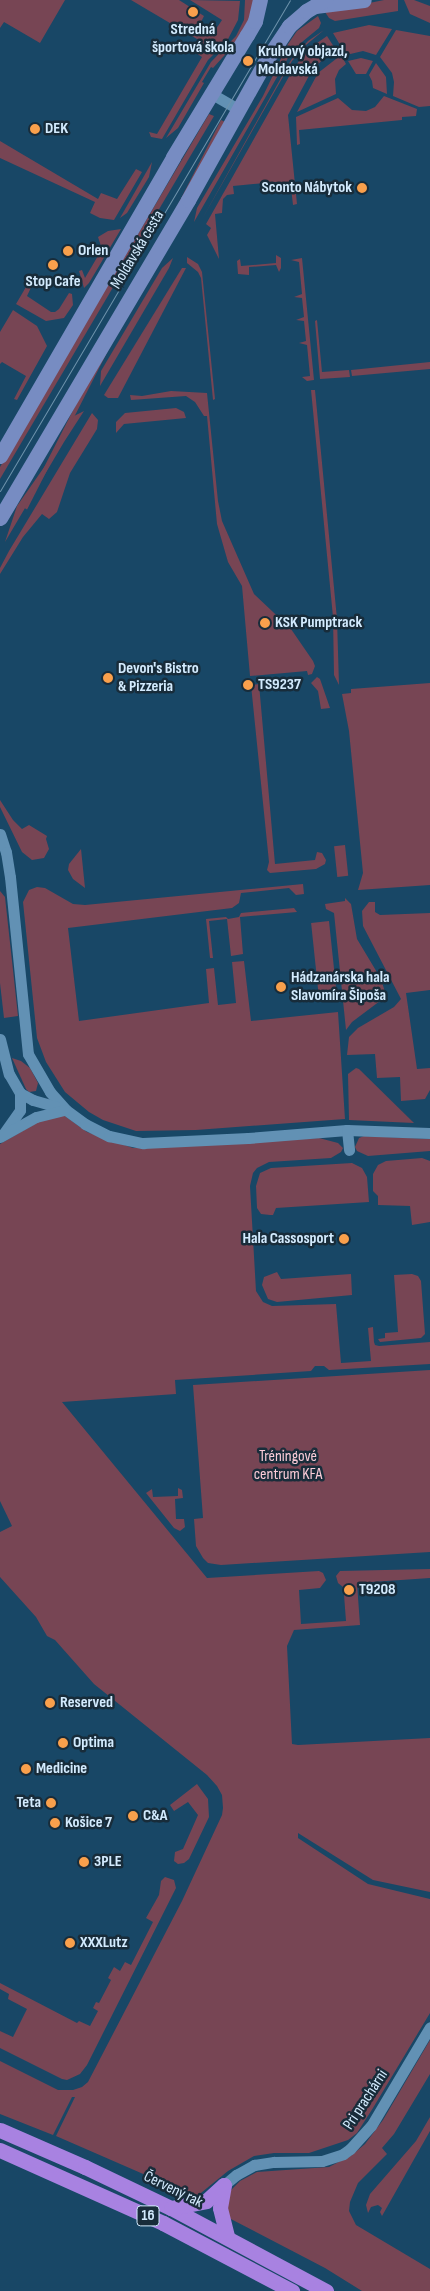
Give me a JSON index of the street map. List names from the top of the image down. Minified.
{"streets":{"highway":["Červený rak","16"],"street":["Moldavská cesta","Pri prachárni"]},"parks":["Tréningové centrum KFA"],"places":["Stredná športová škola","Kruhový objazd, Moldavská","DEK","Sconto Nábytok","Orlen","Stop Cafe","KSK Pumptrack","Devon's Bistro & Pizzeria","TS9237","Hádzanárska hala Slavomíra Šipoša","Hala Cassosport","T9208","Reserved","Optima","Medicine","Teta","C&A","Košice 7","3PLE","XXXLutz"]}
